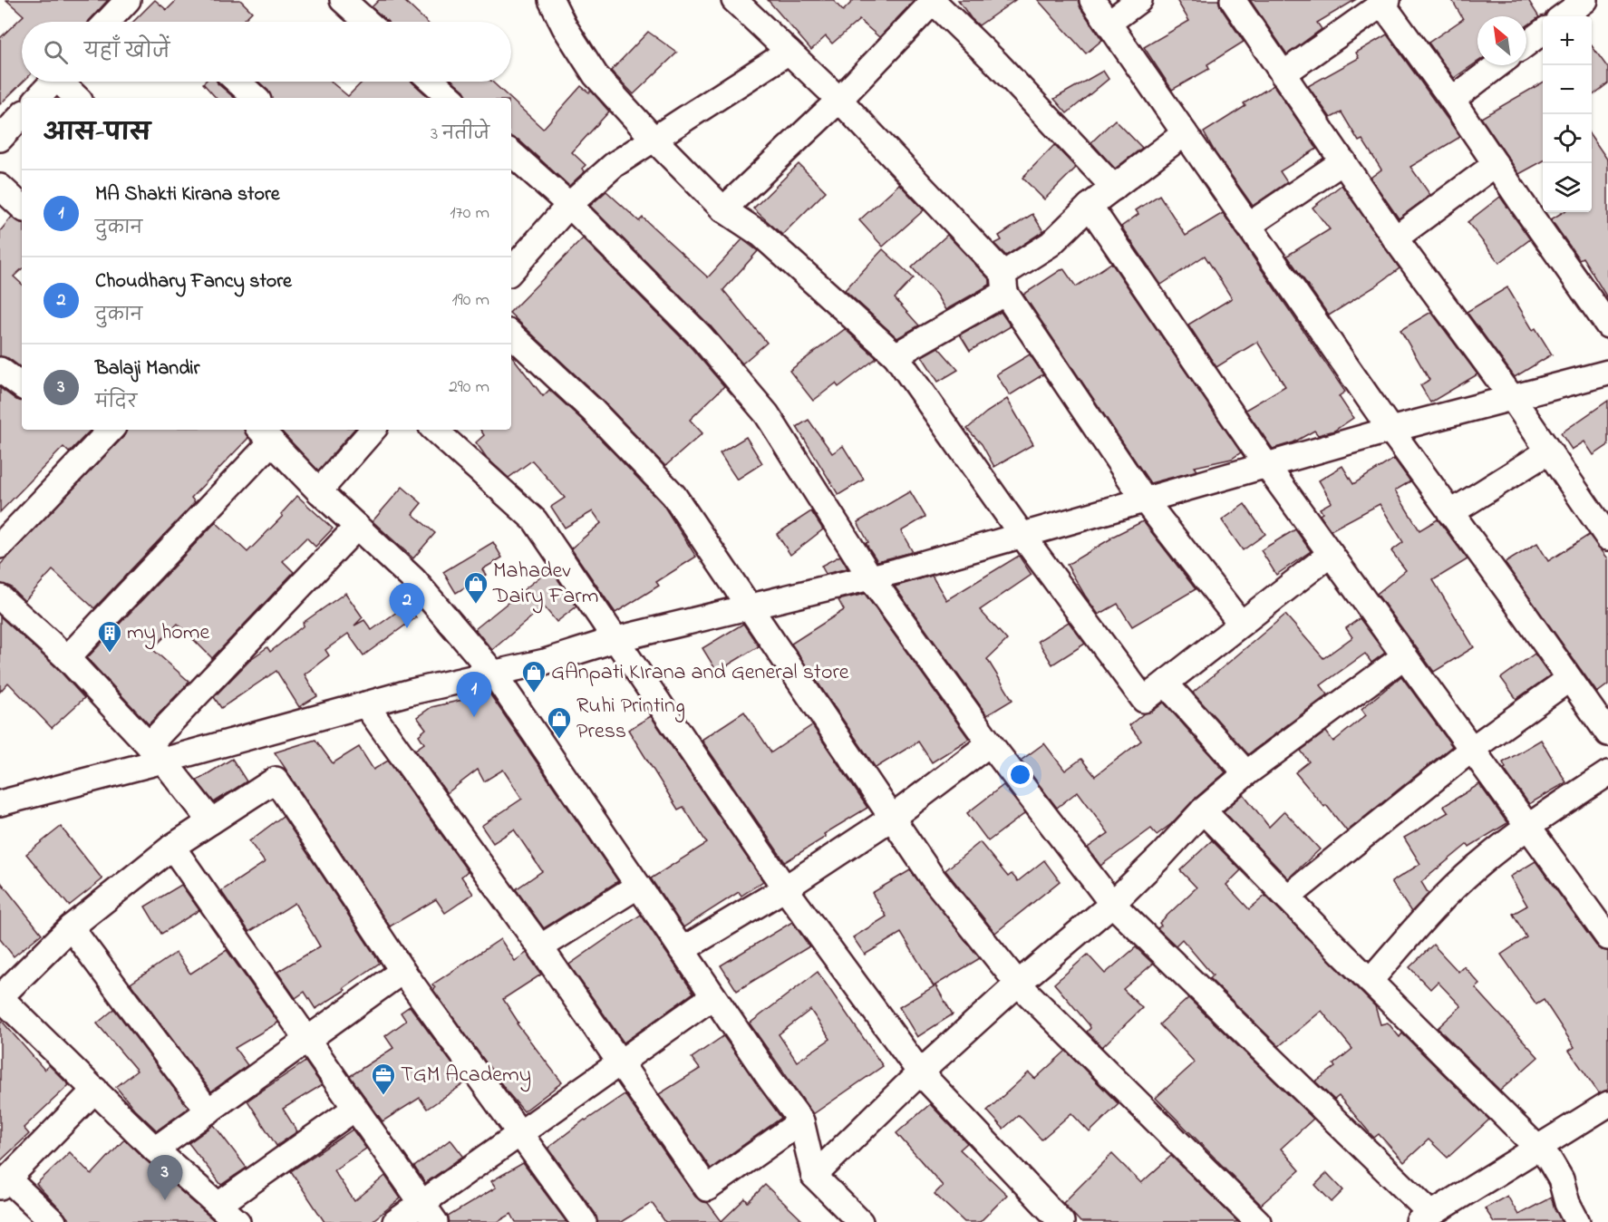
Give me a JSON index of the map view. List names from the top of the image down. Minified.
{"places":{"shop":["Mahadev Dairy Farm","GAnpati KIrana and General store","Ruhi Printing Press"],"building":["my home"],"office":["TGM Academy"]},"north":"top left","page":{"map_buttons":["+","−"],"search":"यहाँ खोजें","heading":["आस-पास","3 नतीजे"],"list":[{"mark":"1","name":"MA Shakti Kirana store","note":"दुकान","value":"170 m"},{"mark":"2","name":"Choudhary Fancy store","note":"दुकान","value":"190 m"},{"mark":"3","name":"Balaji Mandir","note":"मंदिर","value":"290 m"}],"pins":["2","1","3"]}}
